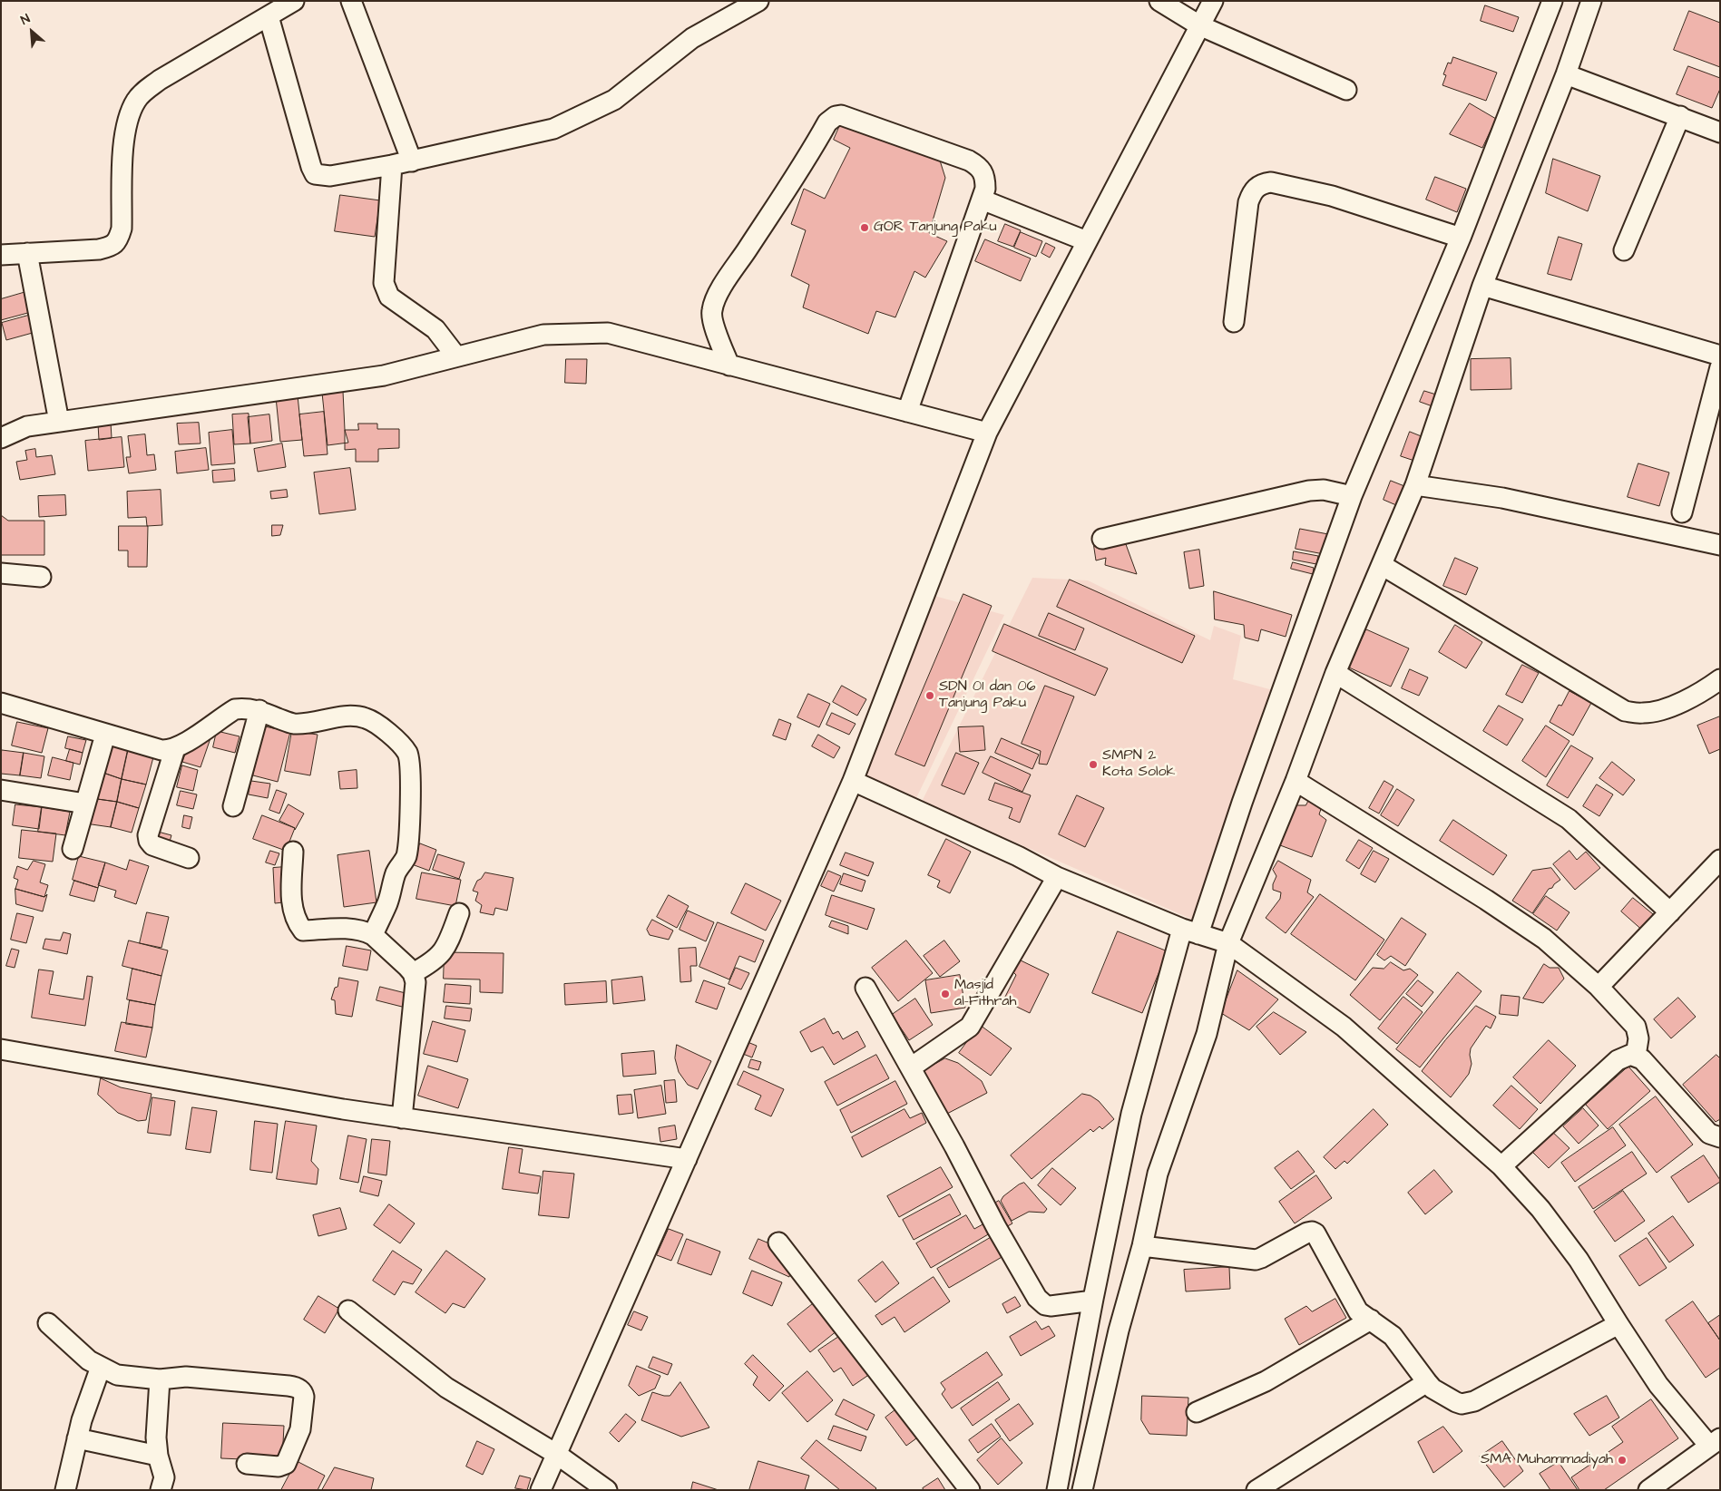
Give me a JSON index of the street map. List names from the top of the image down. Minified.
{"places":["GOR Tanjung Paku","SDN 01 dan 06 Tanjung Paku","SMPN 2 Kota Solok","Masjid al-Fithrah","SMA Muhammadiyah"],"north":"top left"}
